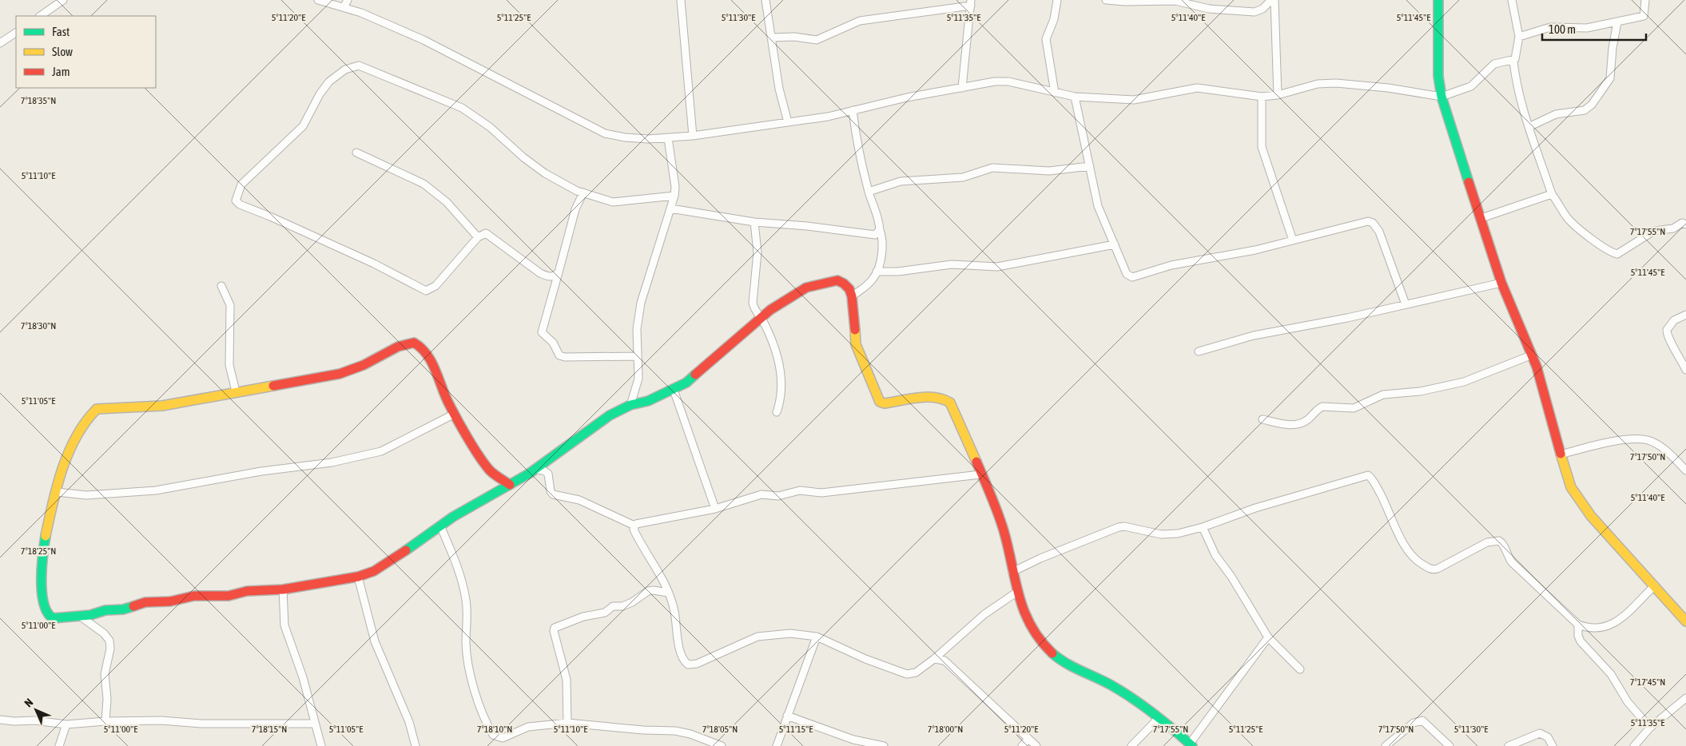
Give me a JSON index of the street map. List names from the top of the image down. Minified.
{"legend":["Fast","Slow","Jam"],"scale_bar":"100 m","north":"top left","coordinates":["5°11'20\"E","5°11'25\"E","5°11'30\"E","5°11'35\"E","5°11'40\"E","5°11'45\"E","7°18'35\"N","5°11'10\"E","7°17'55\"N","7°18'30\"N","5°11'05\"E","7°17'50\"N","7°18'25\"N","5°11'00\"E","7°17'45\"N","7°18'15\"N","7°18'10\"N","7°18'05\"N","7°18'00\"N","5°11'15\"E"]}
